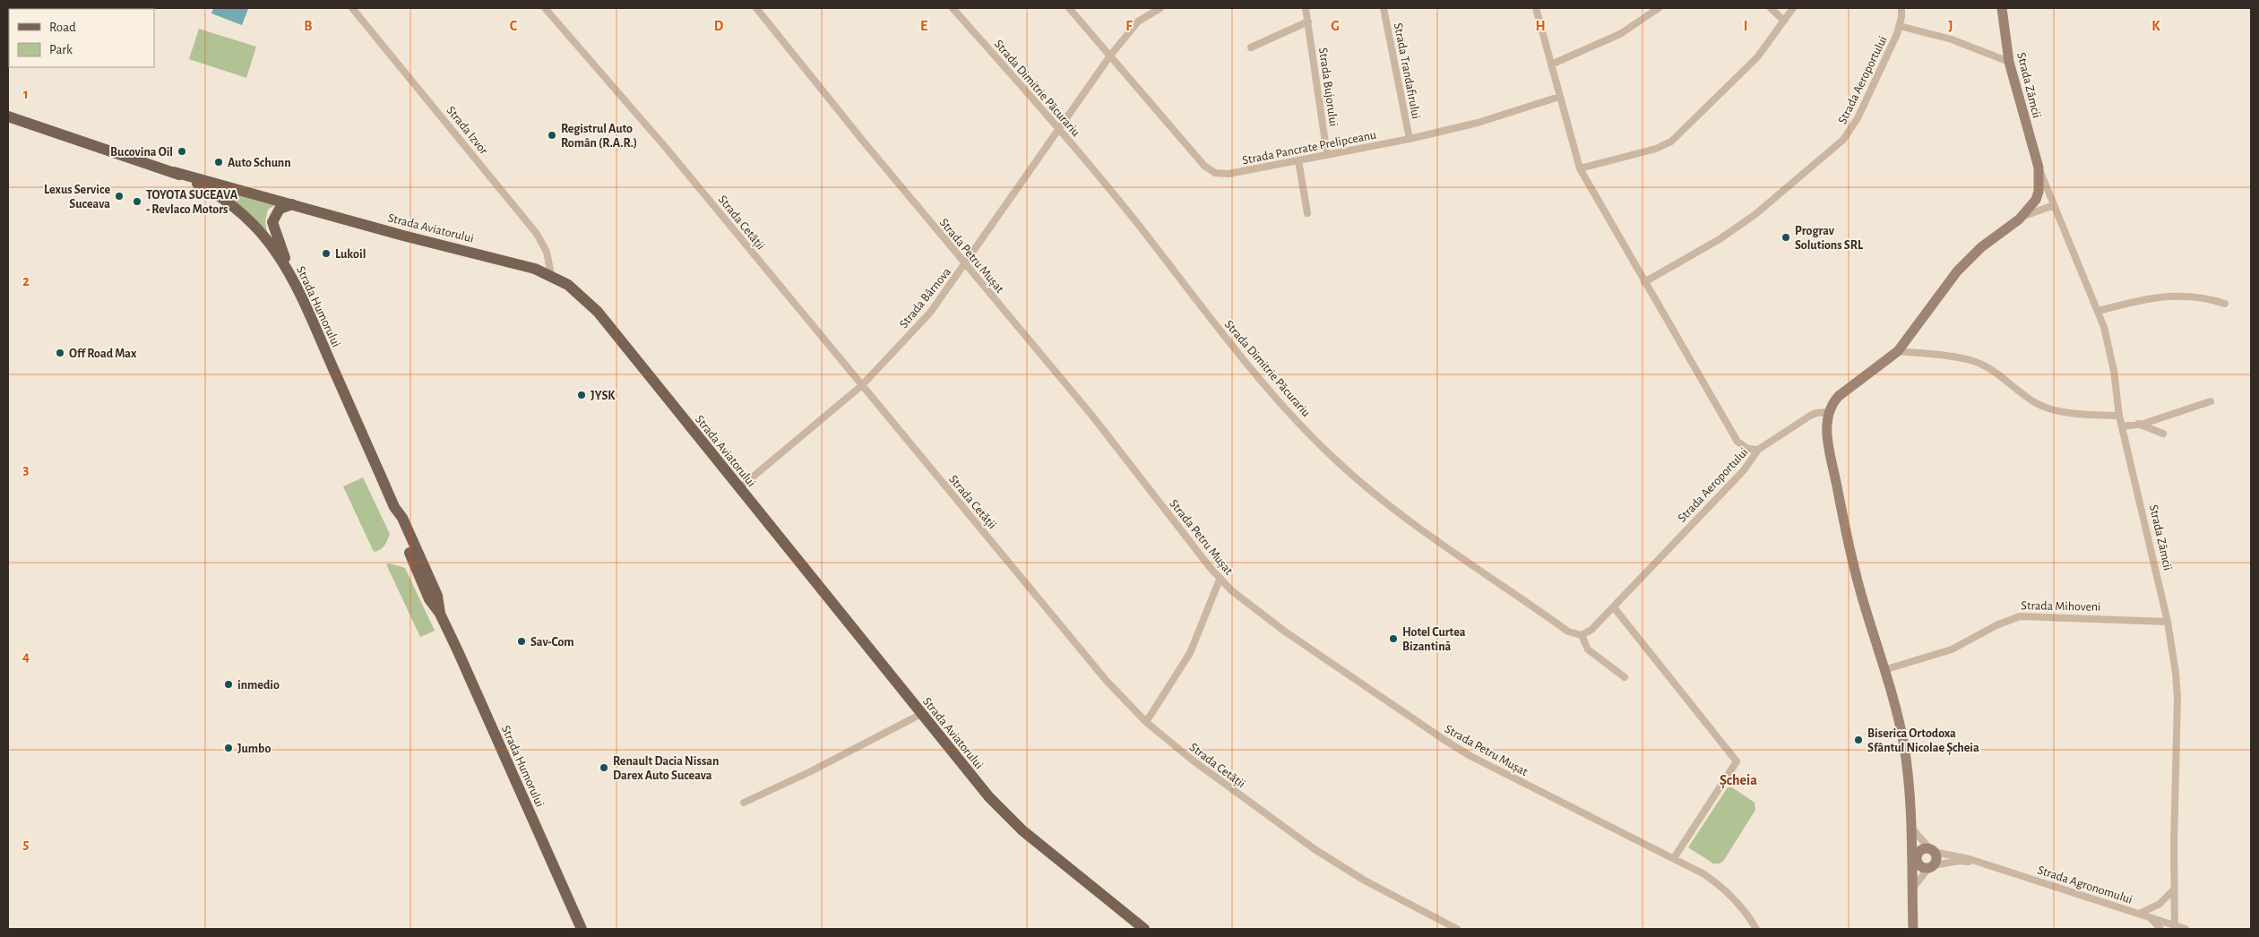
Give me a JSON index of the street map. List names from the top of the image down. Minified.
{"streets":{"main road":["Strada Zămcii","Strada Aviatorului","Strada Humorului"],"street":["Strada Trandafirului","Strada Aeroportului","Strada Bujorului","Strada Dimitrie Păcurariu","Strada Izvor","Strada Pancrate Prelipceanu","Strada Cetății","Strada Petru Mușat","Strada Bârnova","Strada Mihoveni","Strada Agronomului"]},"crossings":[["Strada Trandafirului","Strada Pancrate Prelipceanu"],["Strada Aeroportului","Strada Zămcii"],["Strada Aeroportului","Strada Dimitrie Păcurariu"],["Strada Aeroportului","Strada Pancrate Prelipceanu"],["Strada Zămcii","Strada Mihoveni"],["Strada Zămcii","Strada Agronomului"],["Strada Bujorului","Strada Pancrate Prelipceanu"],["Strada Dimitrie Păcurariu","Strada Bârnova"],["Strada Izvor","Strada Aviatorului"],["Strada Pancrate Prelipceanu","Strada Bârnova"],["Strada Cetății","Strada Bârnova"],["Strada Aviatorului","Strada Bârnova"],["Strada Aviatorului","Strada Humorului"],["Strada Petru Mușat","Strada Bârnova"]],"districts":["Șcheia"],"places":["Registrul Auto Român (R.A.R.)","Bucovina Oil","Auto Schunn","Lexus Service Suceava","TOYOTA SUCEAVA - Revlaco Motors","Prograv Solutions SRL","Lukoil","Off Road Max","JYSK","Hotel Curtea Bizantină","Sav-Com","inmedio","Biserica Ortodoxa Sfântul Nicolae Șcheia","Jumbo","Renault Dacia Nissan Darex Auto Suceava"],"legend":["Road","Park"],"grid":{"columns":["B","C","D","E","F","G","H","I","J","K"],"rows":["1","2","3","4","5"]}}
